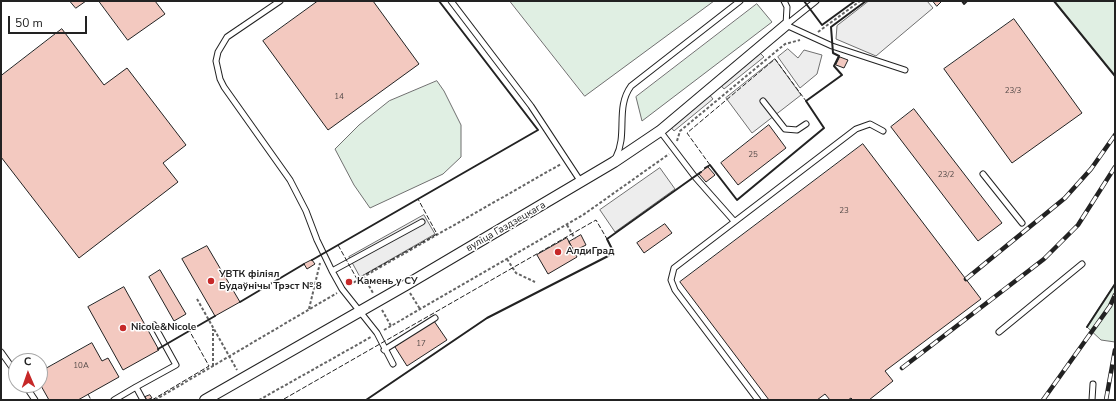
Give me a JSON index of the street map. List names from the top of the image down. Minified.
{"streets":{"street":["вуліца Газдзецкага"]},"places":["АлдиГрад","УВТК філіял Будаўнічы Трэст № 8","Камень у СУ","Nicole&Nicole"],"house_numbers":["23/3","14","25","23/2","23","17","10А"],"scale_bar":"50 m","north":"top"}
